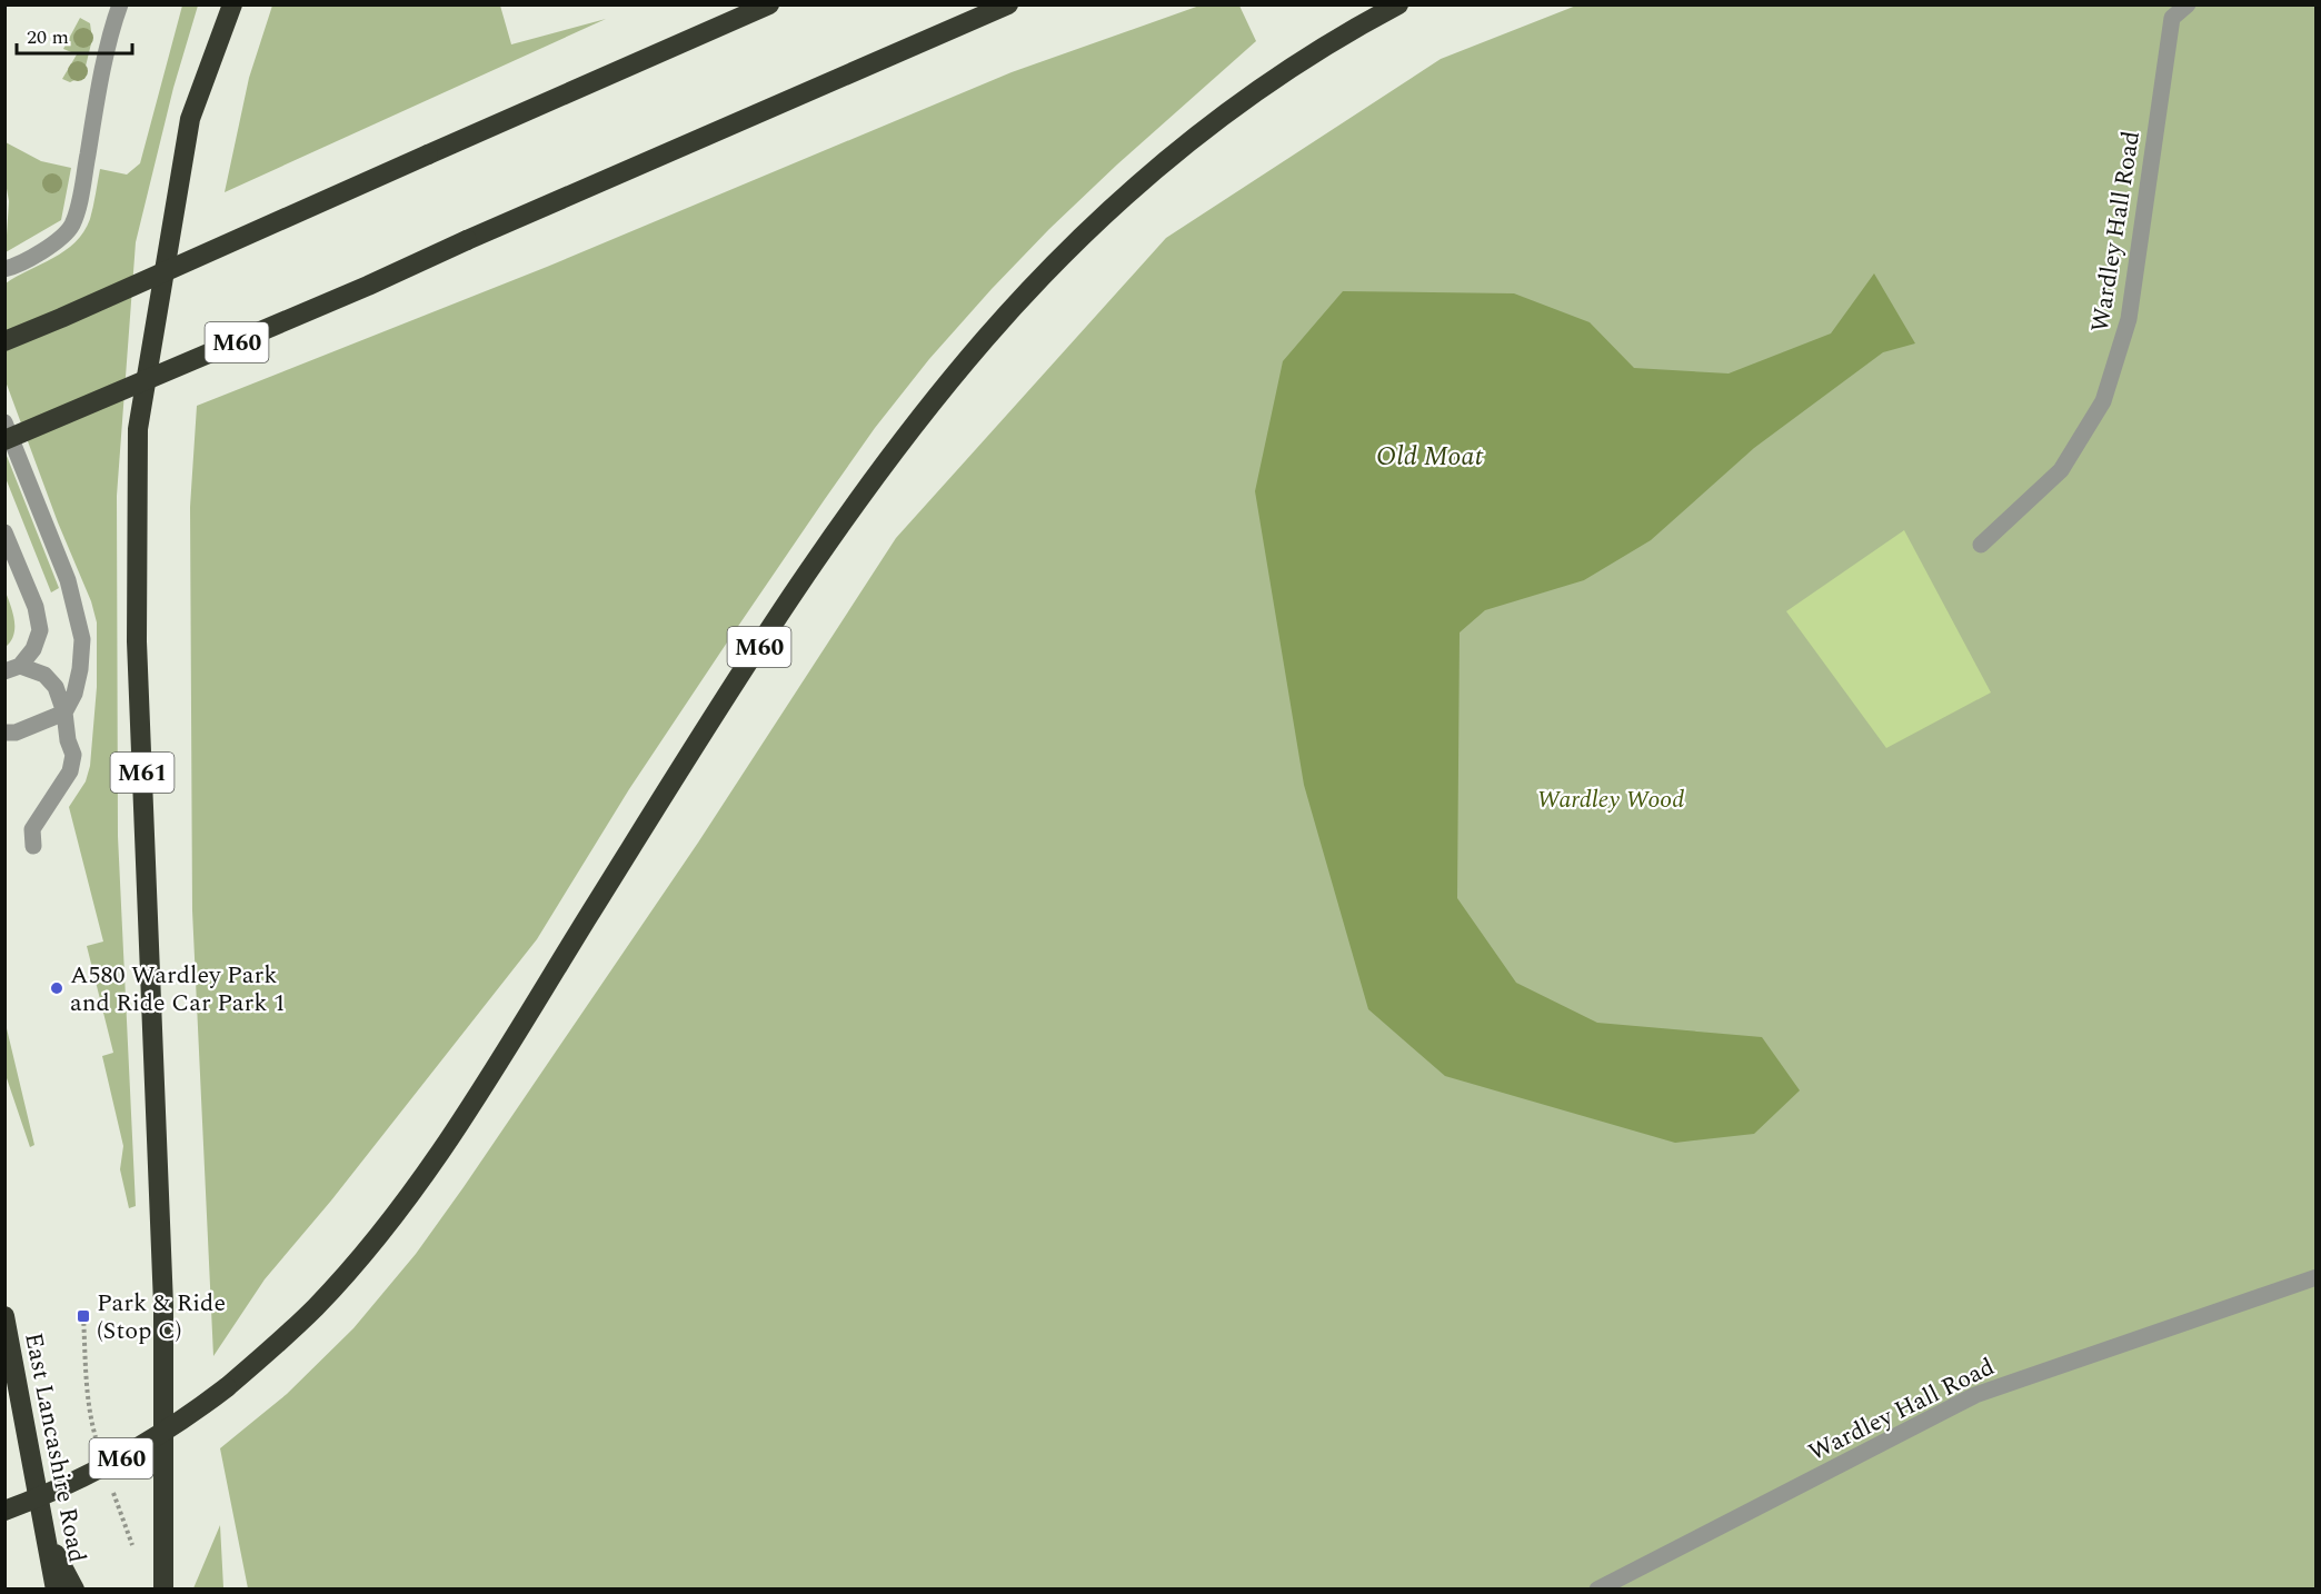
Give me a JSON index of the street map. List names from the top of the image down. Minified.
{"streets":{"highway":["M60","M61","East Lancashire Road"],"lane":["Wardley Hall Road"]},"water":["Old Moat"],"parks":["Wardley Wood"],"places":{"other":["A580 Wardley Park and Ride Car Park 1"],"transit":["Park & Ride (Stop C)"]},"scale_bar":"20 m"}
